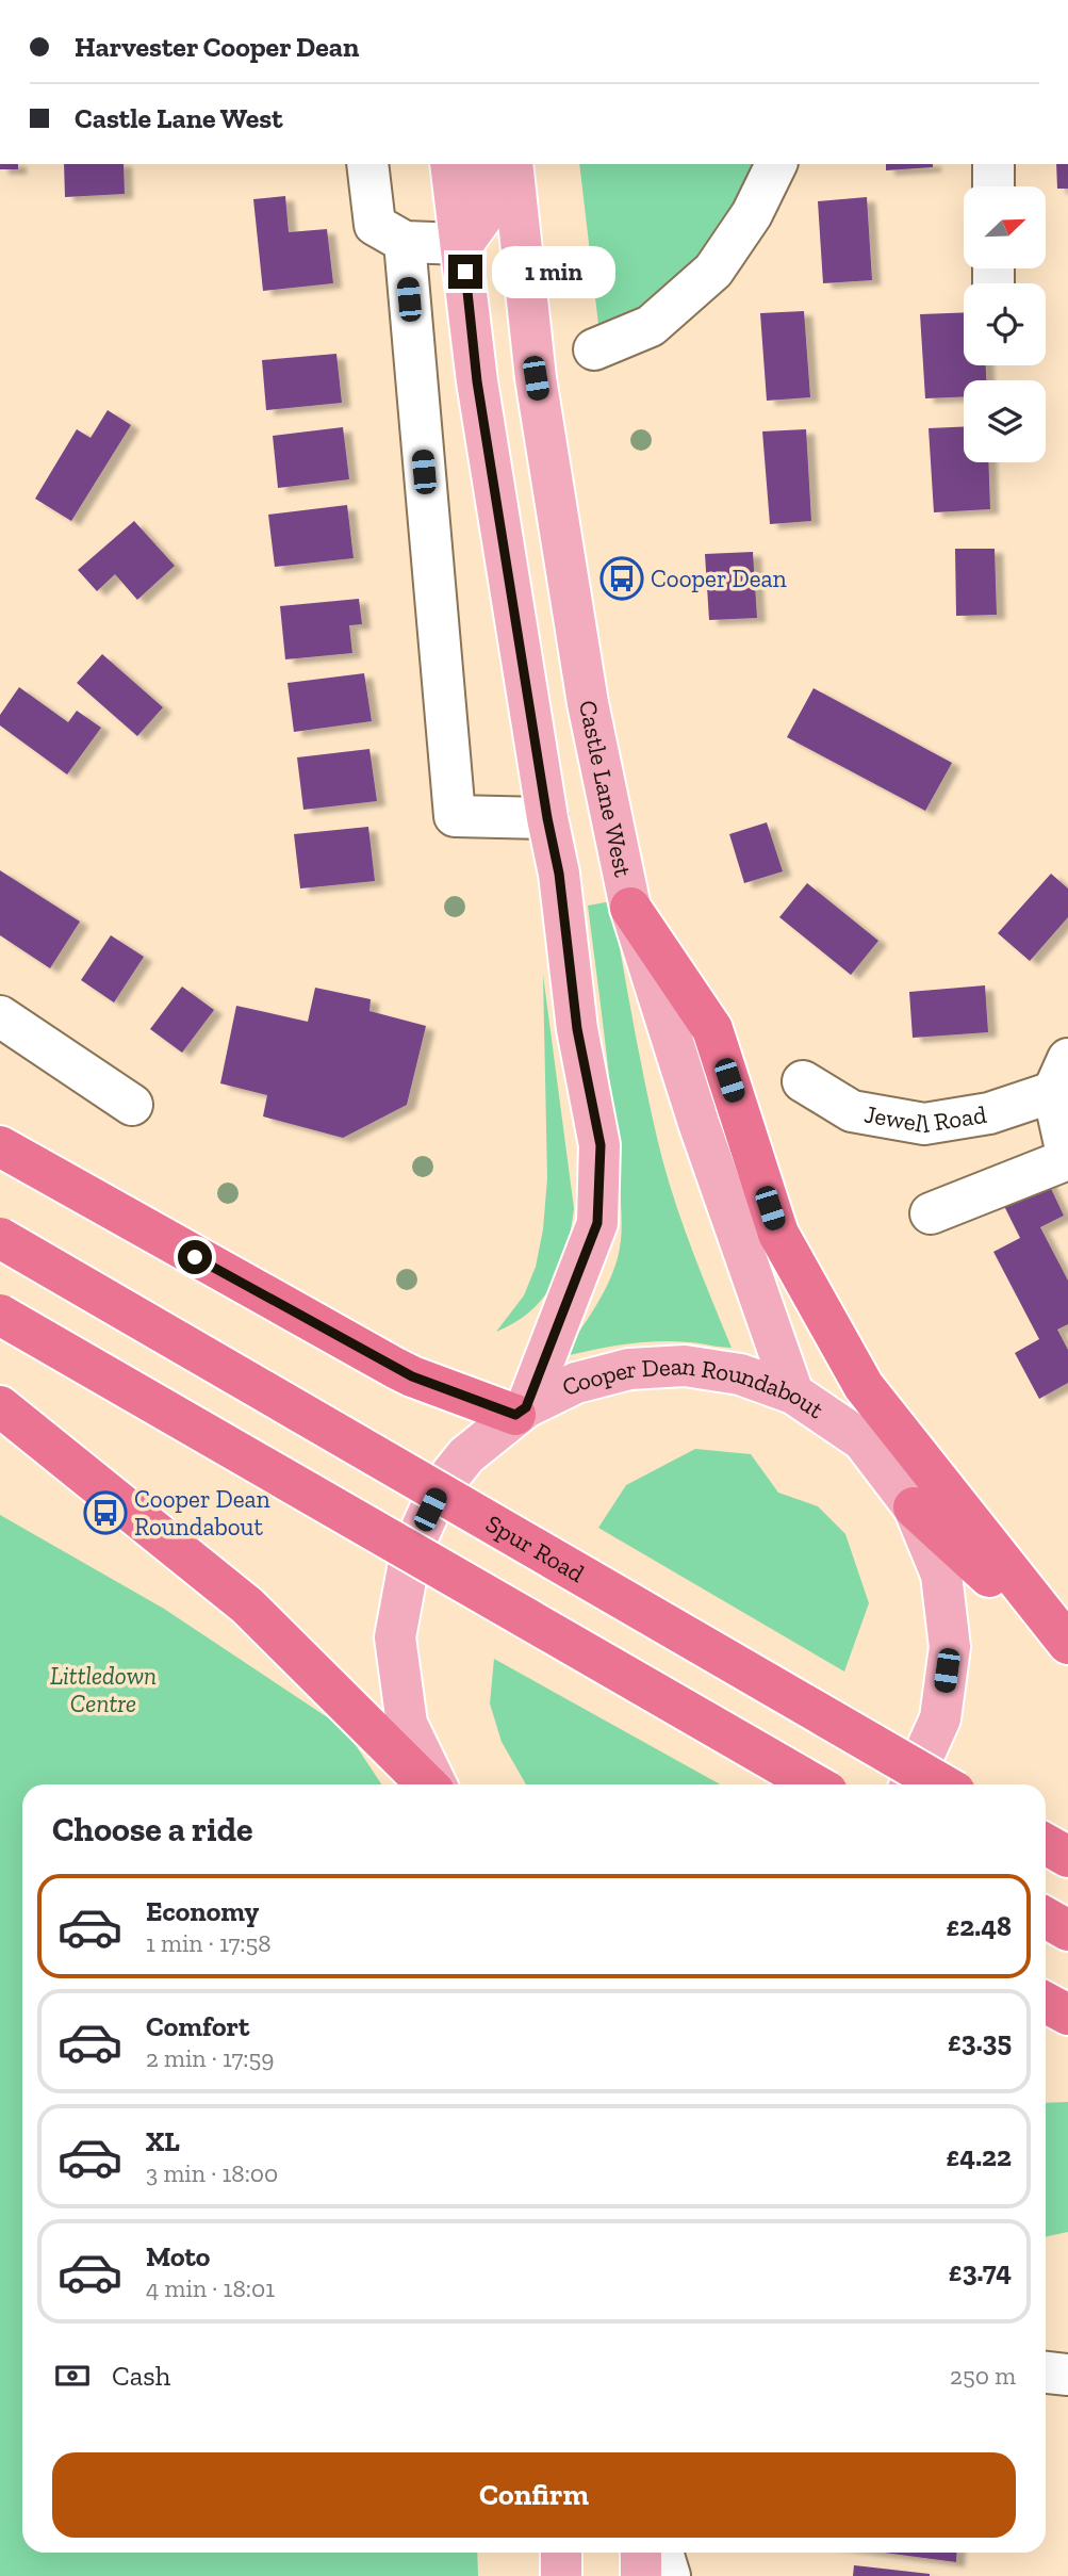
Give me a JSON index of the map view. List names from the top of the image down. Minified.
{"streets":{"highway":["Spur Road"],"main road":["Castle Lane West","Cooper Dean Roundabout"],"street":["Jewell Road"]},"crossings":[["Castle Lane West","Cooper Dean Roundabout"]],"parks":["Littledown Centre"],"places":{"bus stop":["Cooper Dean","Cooper Dean Roundabout"]},"north":"top right","page":{"banner":["Harvester Cooper Dean","Castle Lane West"],"bubble":"1 min","heading":"Choose a ride","list":[{"name":"Economy","note":"1 min · 17:58","value":"£2.48"},{"name":"Comfort","note":"2 min · 17:59","value":"£3.35"},{"name":"XL","note":"3 min · 18:00","value":"£4.22"},{"name":"Moto","note":"4 min · 18:01","value":"£3.74"}],"pay":["Cash","250 m"],"buttons":"Confirm"}}
